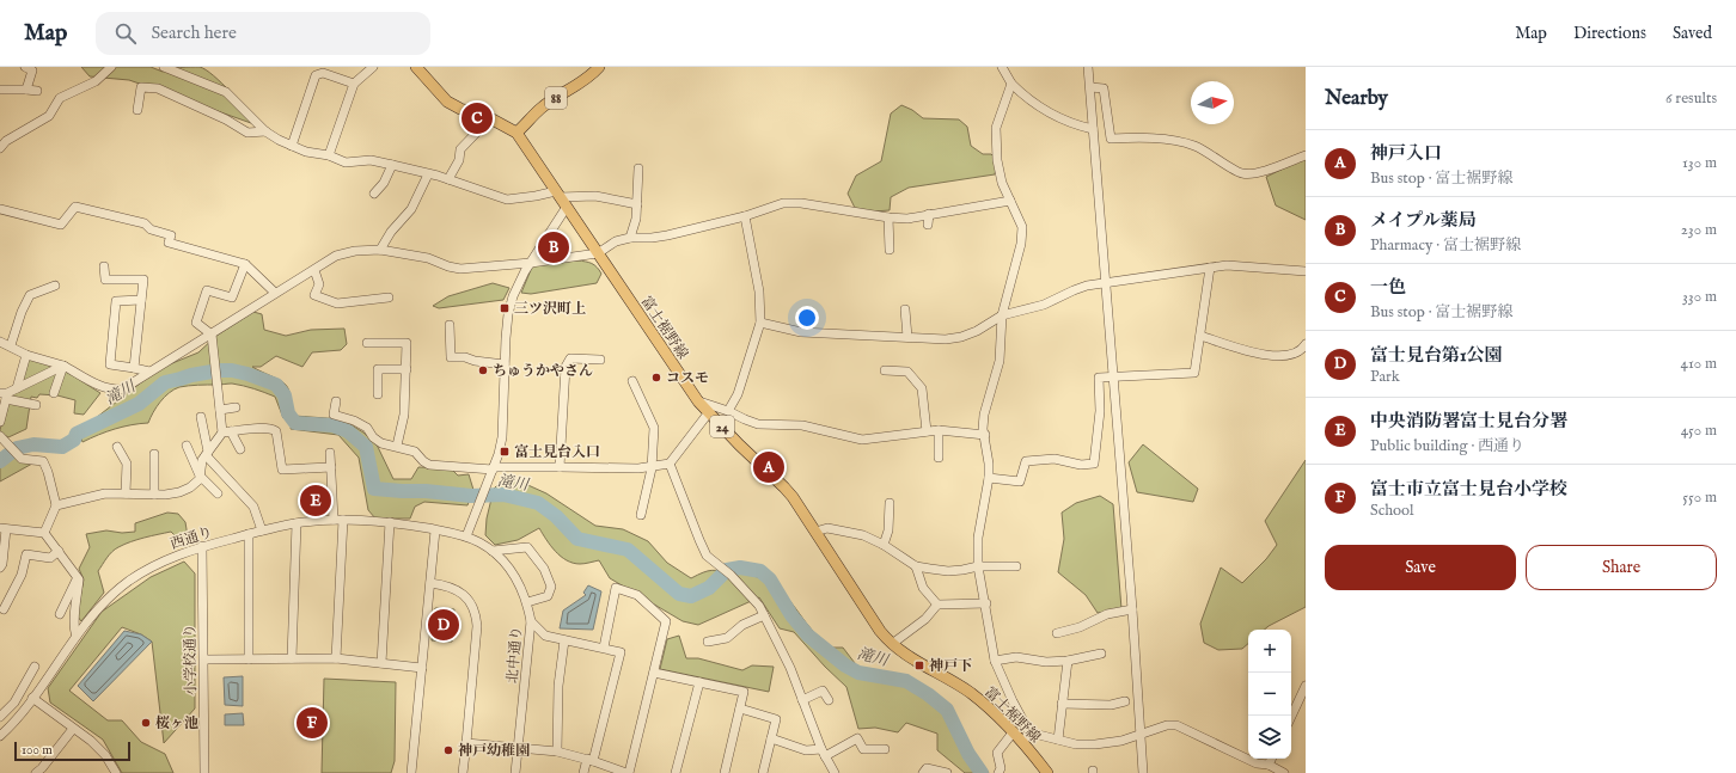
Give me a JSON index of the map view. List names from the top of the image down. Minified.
{"streets":{"main road":["88","富士裾野線","24"],"street":["西通り","北中通り","小学校通り"]},"crossings":[["88","富士裾野線"],["西通り","北中通り"],["西通り","小学校通り"]],"water":["滝川"],"places":{"transit":["三ツ沢町上","富士見台入口","神戸下"],"other":["ちゅうかやさん","コスモ","桜ヶ池","神戸幼稚園"]},"scale_bar":"100 m","north":"right","page":{"header":"Map","search":"Search here","nav":["Map","Directions","Saved"],"heading":["Nearby","6 results"],"pins":["C","B","A","E","D","F"],"list":[{"mark":"A","name":"神戸入口","note":"Bus stop · 富士裾野線","value":"130 m"},{"mark":"B","name":"メイプル薬局","note":"Pharmacy · 富士裾野線","value":"230 m"},{"mark":"C","name":"一色","note":"Bus stop · 富士裾野線","value":"330 m"},{"mark":"D","name":"富士見台第1公園","note":"Park","value":"410 m"},{"mark":"E","name":"中央消防署富士見台分署","note":"Public building · 西通り","value":"450 m"},{"mark":"F","name":"富士市立富士見台小学校","note":"School","value":"550 m"}],"buttons":["Save","Share"],"map_buttons":["+","−"],"scale":"100 m"}}
